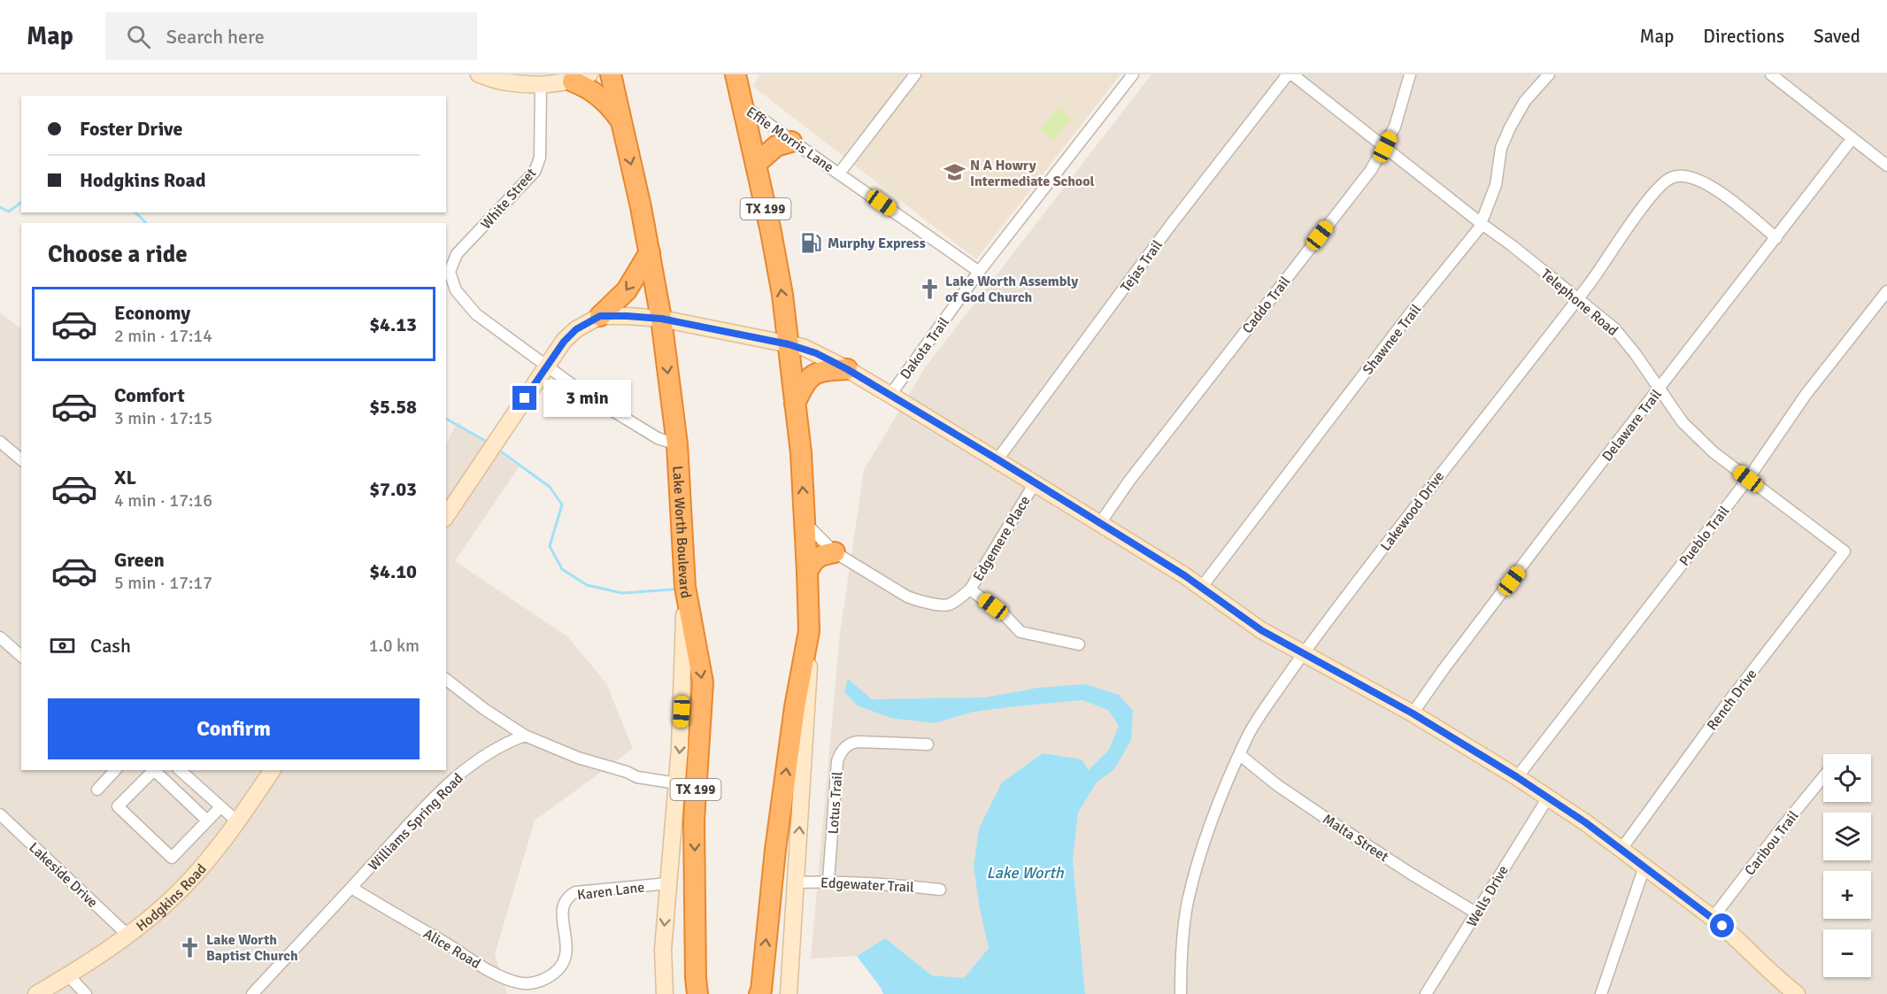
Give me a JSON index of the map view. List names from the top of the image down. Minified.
{"streets":{"highway":["TX 199","Lake Worth Boulevard"],"street":["Effie Morris Lane","White Street","Tejas Trail","Telephone Road","Caddo Trail","Shawnee Trail","Dakota Trail","Delaware Trail","Lakewood Drive","Pueblo Trail","Edgemere Place","Rench Drive","Lotus Trail","Williams Spring Road","Malta Street","Caribou Trail","Lakeside Drive","Edgewater Trail","Karen Lane","Wells Drive","Hodgkins Road","Alice Road"]},"crossings":[["Effie Morris Lane","TX 199"],["Effie Morris Lane","Dakota Trail"],["TX 199","Lake Worth Boulevard"],["TX 199","Edgemere Place"],["TX 199","Edgewater Trail"],["Telephone Road","Caddo Trail"],["Telephone Road","Shawnee Trail"],["Telephone Road","Delaware Trail"],["Telephone Road","Lakewood Drive"],["Telephone Road","Pueblo Trail"],["Telephone Road","Rench Drive"],["Delaware Trail","Lakewood Drive"],["Lakewood Drive","Malta Street"],["Lake Worth Boulevard","Karen Lane"],["Lotus Trail","Edgewater Trail"],["Williams Spring Road","Alice Road"],["Malta Street","Wells Drive"],["Lakeside Drive","Hodgkins Road"],["Karen Lane","Alice Road"]],"water":["Lake Worth"],"places":{"school or university":["N A Howry Intermediate School"],"fuel station":["Murphy Express"],"church":["Lake Worth Assembly of God Church","Lake Worth Baptist Church"]},"page":{"header":"Map","search":"Search here","nav":["Map","Directions","Saved"],"banner":["Foster Drive","Hodgkins Road"],"heading":"Choose a ride","list":[{"name":"Economy","note":"2 min · 17:14","value":"$4.13"},{"name":"Comfort","note":"3 min · 17:15","value":"$5.58"},{"name":"XL","note":"4 min · 17:16","value":"$7.03"},{"name":"Green","note":"5 min · 17:17","value":"$4.10"}],"bubble":"3 min","pay":["Cash","1.0 km"],"buttons":"Confirm","map_buttons":["+","−"]}}
